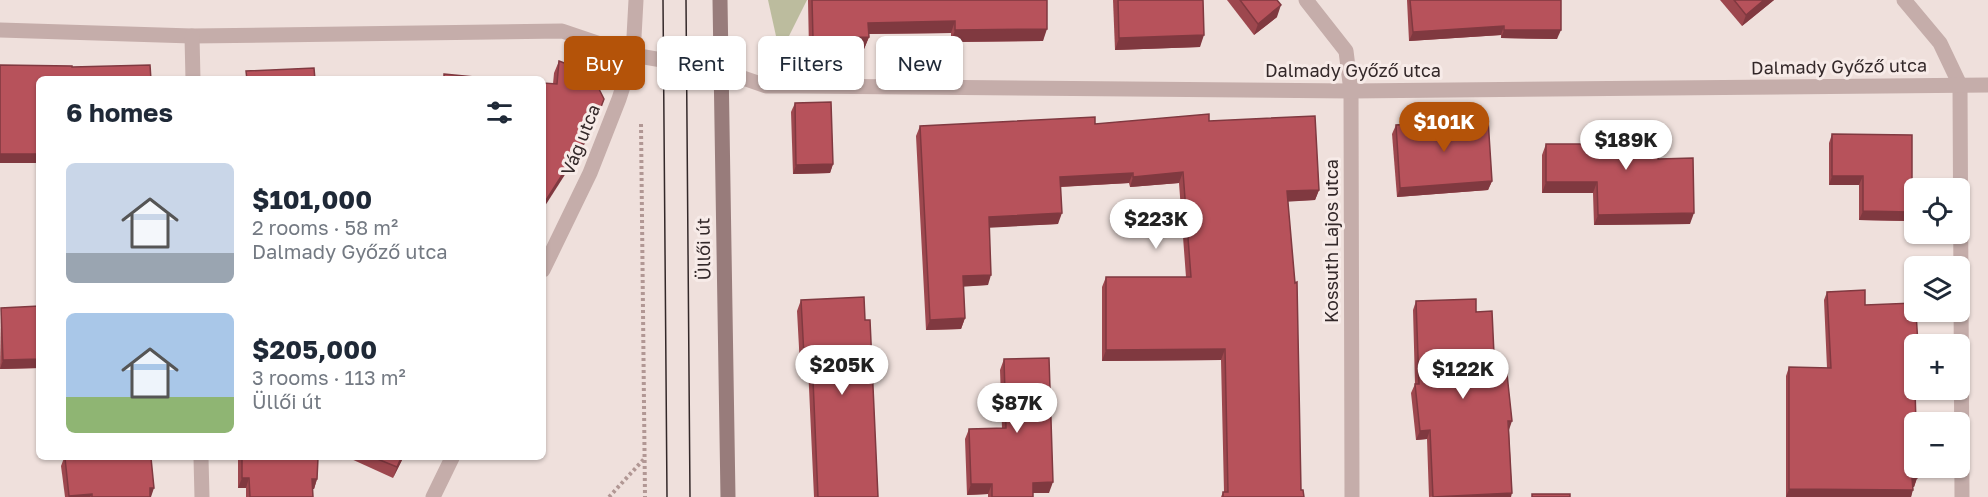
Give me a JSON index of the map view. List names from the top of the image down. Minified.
{"streets":{"main road":["Üllői út"],"street":["Dalmady Győző utca","Vág utca","Kossuth Lajos utca"]},"crossings":[["Dalmady Győző utca","Kossuth Lajos utca"]],"page":{"chip":["Buy","Rent","Filters","New"],"heading":"6 homes","price":["$101K","$189K","$223K","$205K","$122K","$87K"],"list":[{"name":"$101,000","note":"2 rooms · 58 m² · Dalmady Győző utca"},{"name":"$205,000","note":"3 rooms · 113 m² · Üllői út"}],"map_buttons":["+","−"]}}
